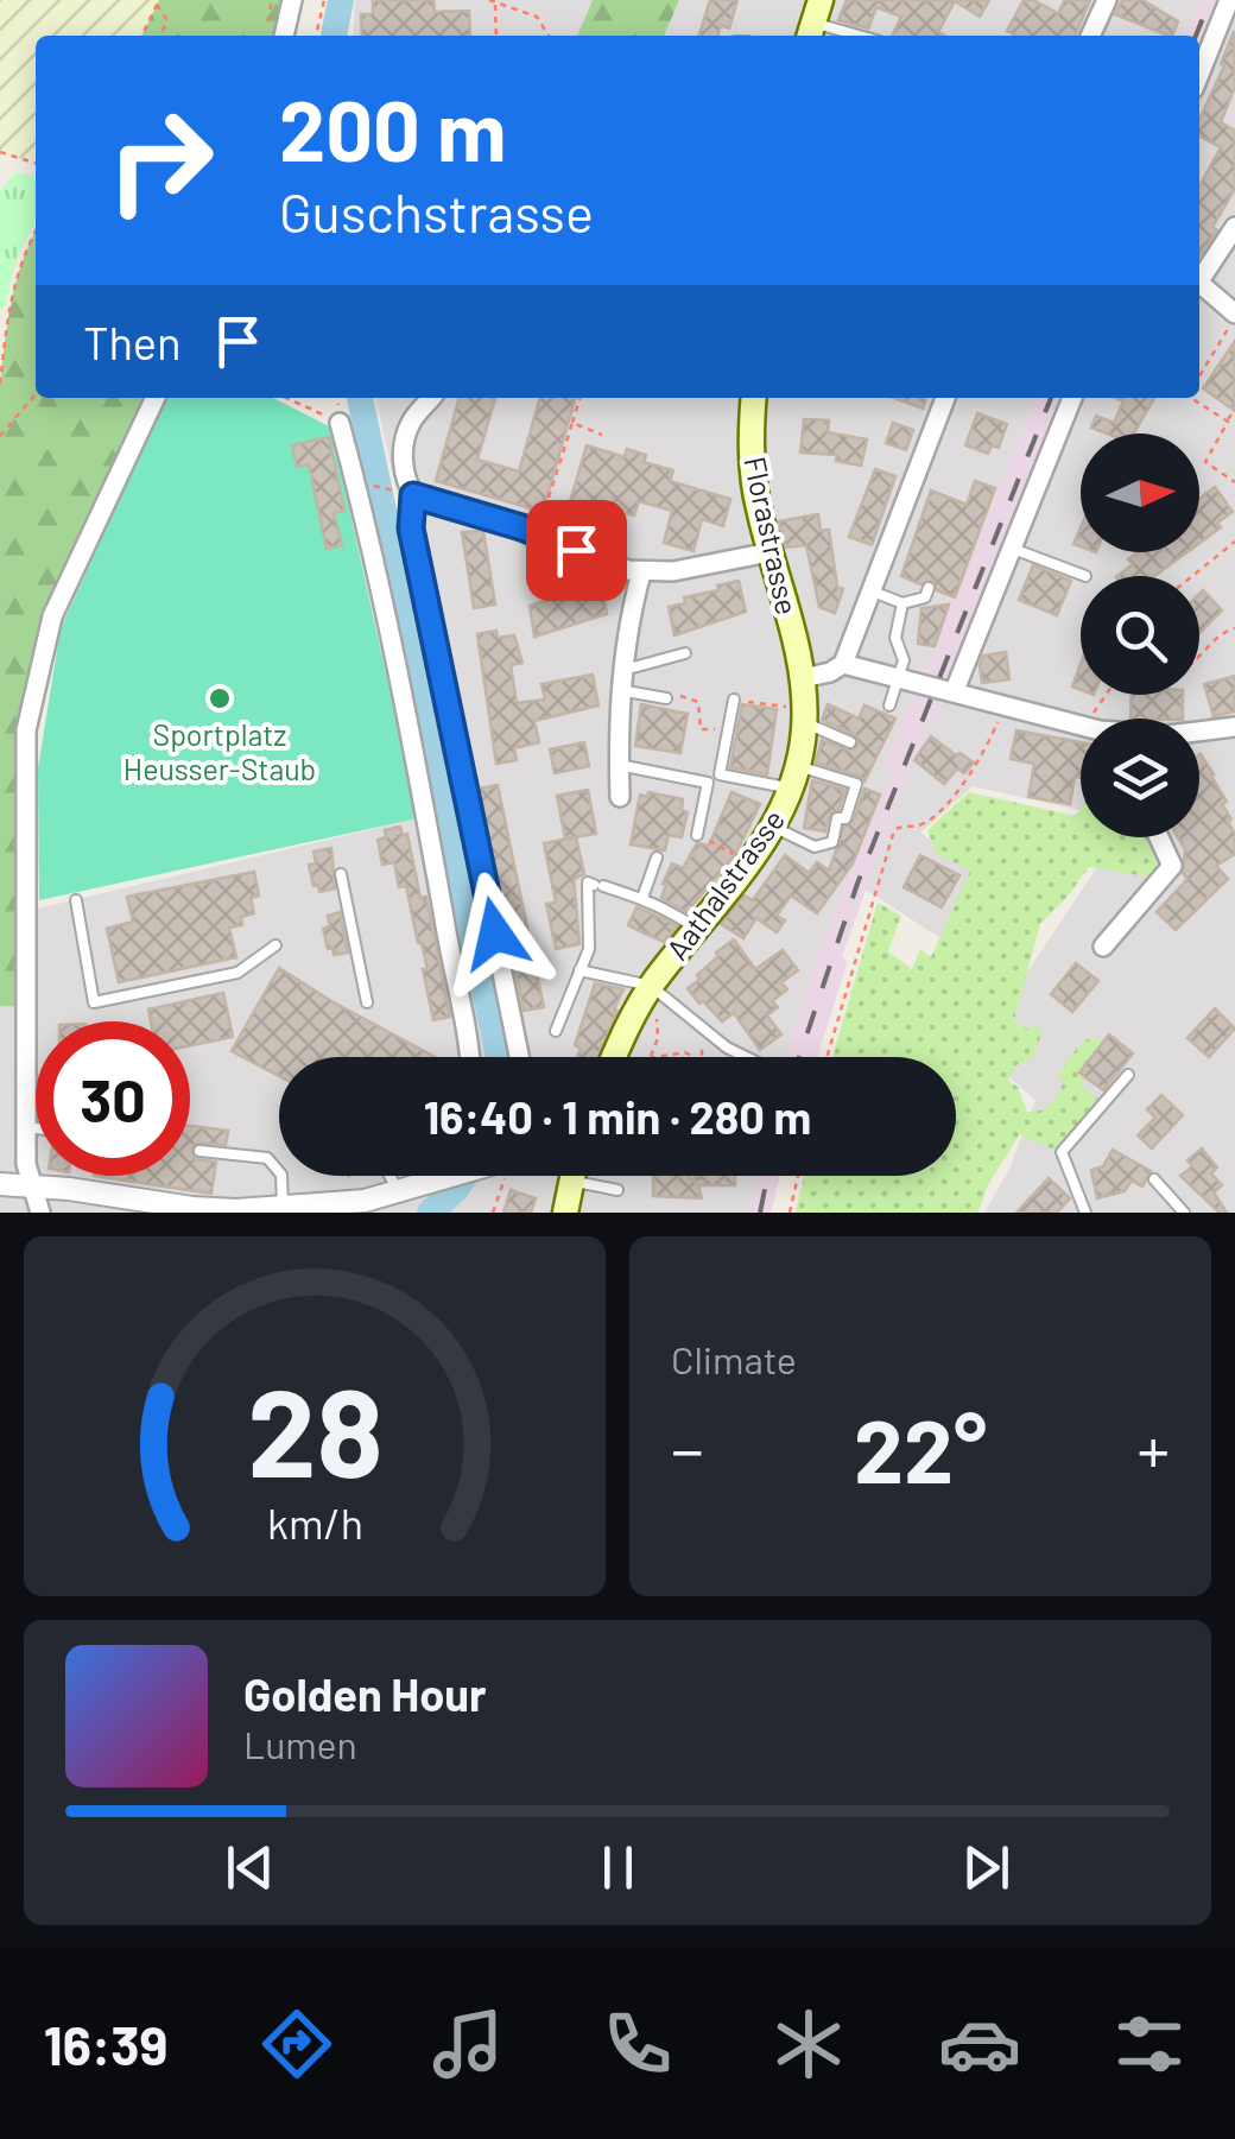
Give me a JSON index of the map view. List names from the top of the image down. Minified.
{"streets":{"main road":["Florastrasse","Aathalstrasse"]},"crossings":[["Florastrasse","Aathalstrasse"]],"places":["Sportplatz Heusser-Staub"],"north":"right","page":{"turn":["200 m","Guschstrasse"],"then":"Then","limit":"30","trip":"16:40 · 1 min · 280 m","tile":"Climate","heat":["−","22°","+"],"song":["Golden Hour","Lumen"],"tabs":"16:39","gauge":["28","km/h"]}}
